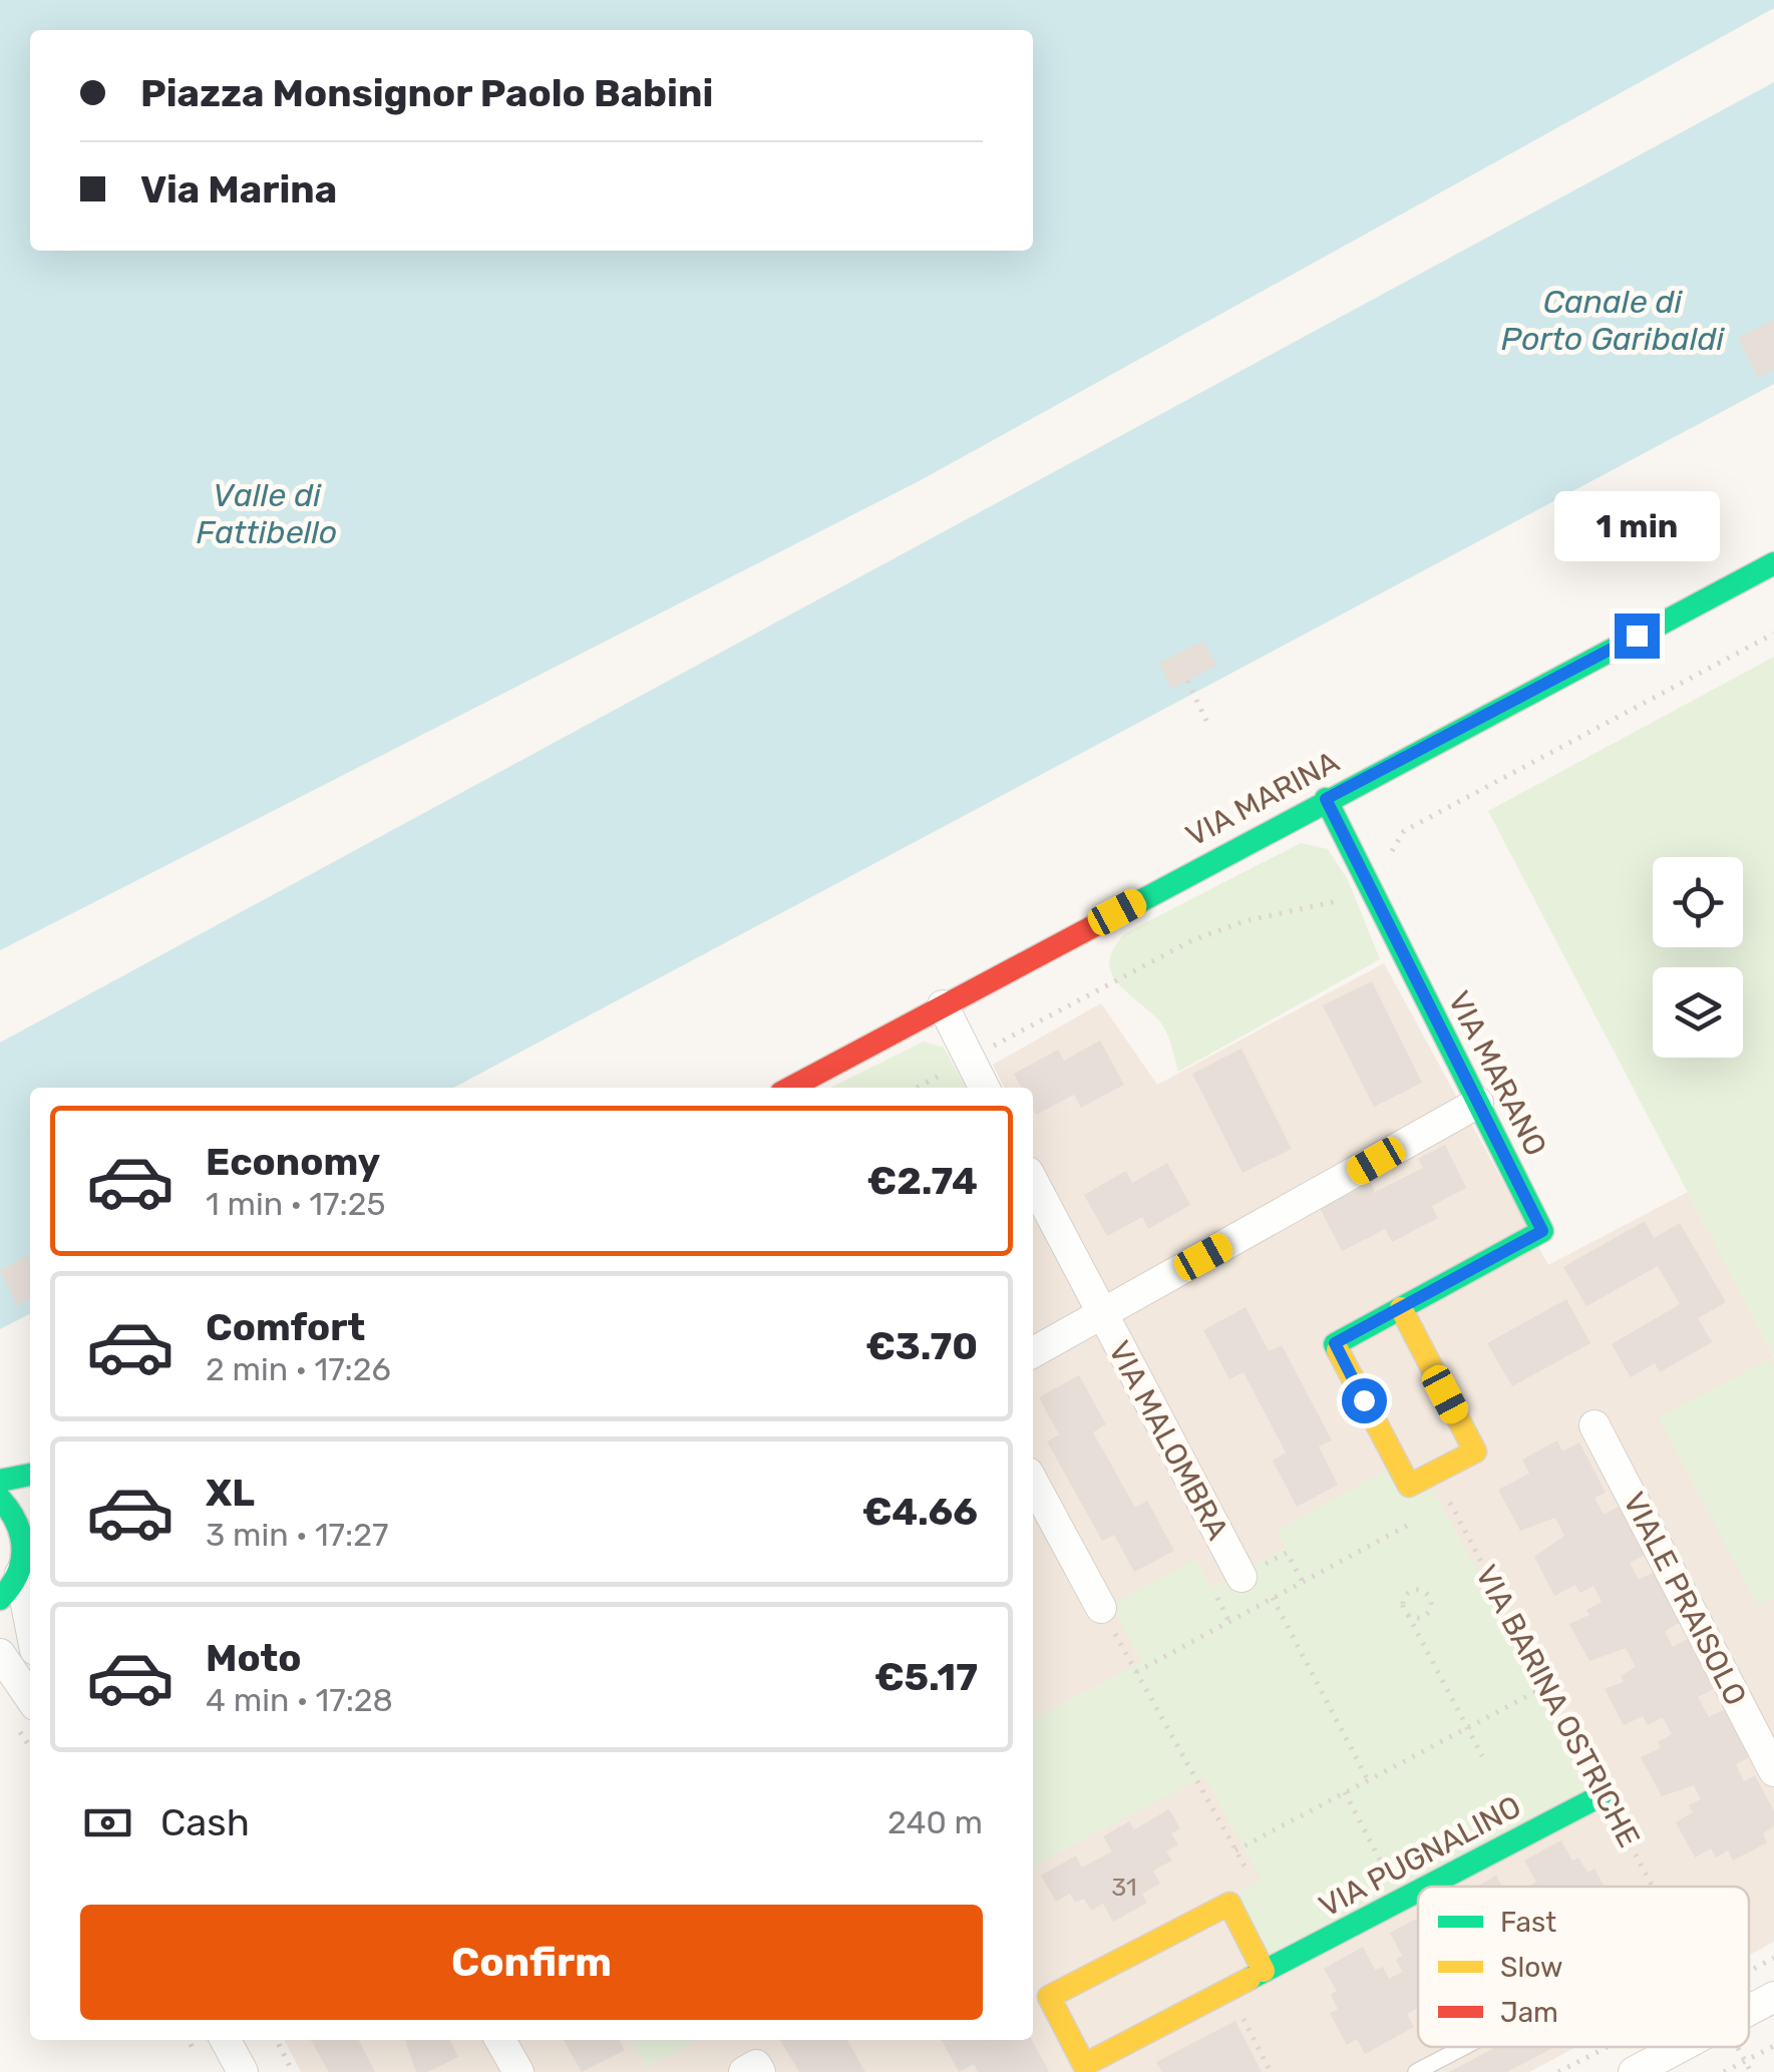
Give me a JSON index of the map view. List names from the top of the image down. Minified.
{"streets":{"street":["VIA MARINA","VIA MARANO","VIA MALOMBRA","VIALE PRAISOLO","VIA PUGNALINO"],"path":["VIA BARINA OSTRICHE"]},"crossings":[["VIA MARINA","VIA MARANO"],["VIA MARANO","VIA MALOMBRA"],["VIA BARINA OSTRICHE","VIA PUGNALINO"]],"water":["Canale di Porto Garibaldi","Valle di Fattibello"],"house_numbers":["31"],"legend":["Fast","Slow","Jam"],"page":{"banner":["Piazza Monsignor Paolo Babini","Via Marina"],"bubble":"1 min","list":[{"name":"Economy","note":"1 min · 17:25","value":"€2.74"},{"name":"Comfort","note":"2 min · 17:26","value":"€3.70"},{"name":"XL","note":"3 min · 17:27","value":"€4.66"},{"name":"Moto","note":"4 min · 17:28","value":"€5.17"}],"pay":["Cash","240 m"],"buttons":"Confirm"}}
